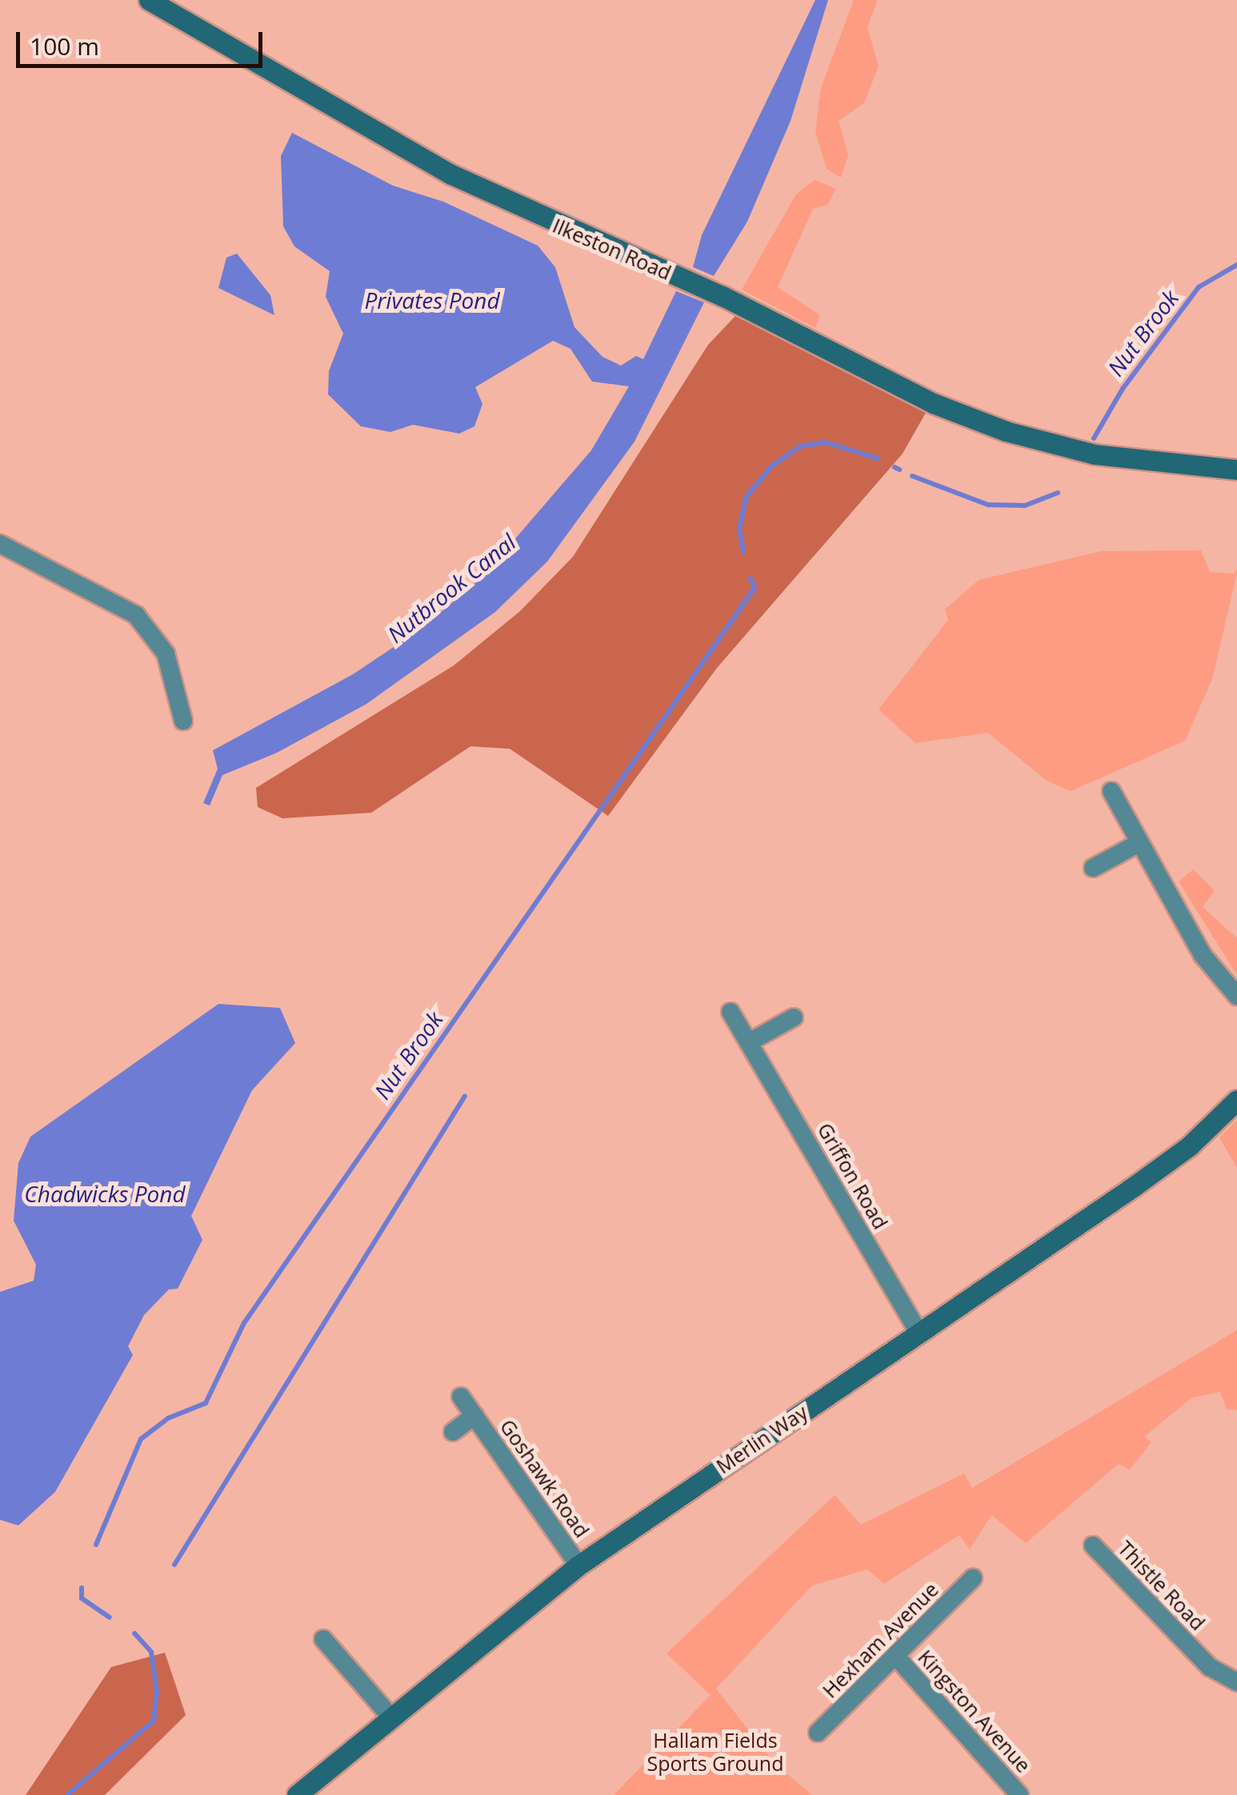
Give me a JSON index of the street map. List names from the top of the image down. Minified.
{"streets":{"street":["Ilkeston Road","Griffon Road","Merlin Way","Goshawk Road","Thistle Road","Hexham Avenue","Kingston Avenue"]},"crossings":[["Griffon Road","Merlin Way"],["Merlin Way","Goshawk Road"],["Hexham Avenue","Kingston Avenue"]],"water":["Privates Pond","Nut Brook","Nutbrook Canal","Chadwicks Pond"],"parks":["Hallam Fields Sports Ground"],"scale_bar":"100 m"}
